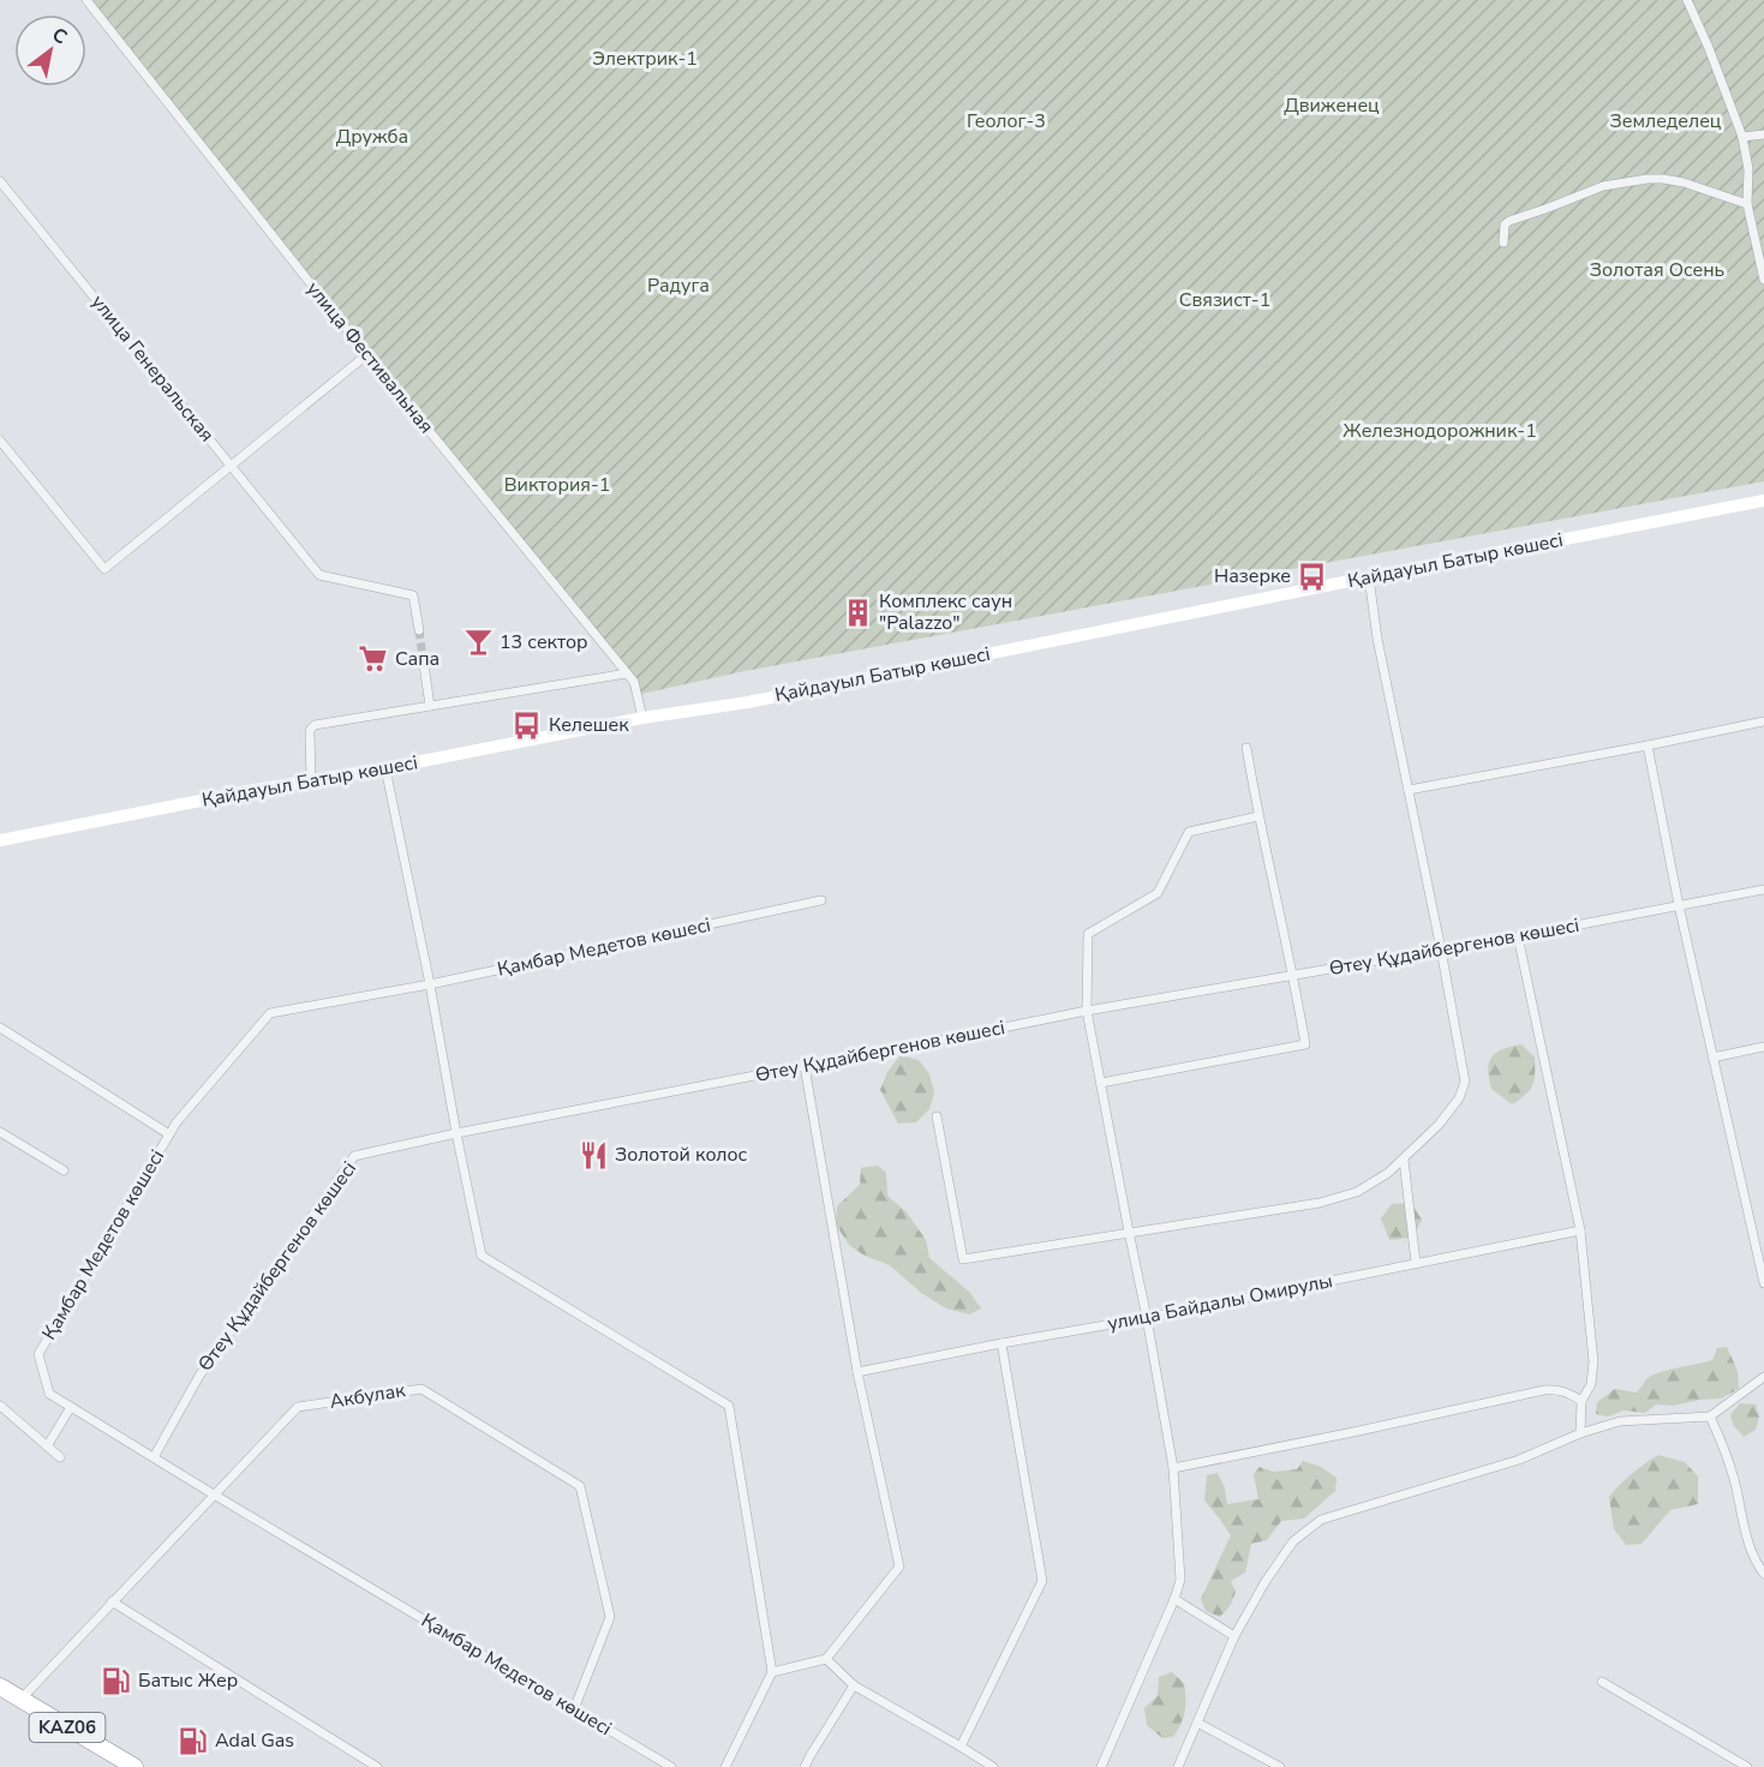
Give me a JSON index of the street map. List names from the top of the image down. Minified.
{"streets":{"highway":["KАZ06"],"street":["улица Фестивальная","улица Генеральская","Қайдауыл Батыр көшесі","Қамбар Медетов көшесі","Өтеу Құдайбергенов көшесі","улица Байдалы Омирулы","Акбулак"]},"crossings":[["улица Фестивальная","Қайдауыл Батыр көшесі"],["Қамбар Медетов көшесі","Өтеу Құдайбергенов көшесі"],["Қамбар Медетов көшесі","Акбулак"],["Акбулак","KАZ06"]],"parks":["Электрик-1","Движенец","Геолог-3","Земледелец","Дружба","Золотая Осень","Радуга","Связист-1","Железнодорожник-1","Виктория-1"],"places":{"bus stop":["Назерке","Келешек"],"building":["Комплекс саун \"Palazzo\""],"bar":["13 сектор"],"supermarket":["Сапа"],"restaurant":["Золотой колос"],"fuel station":["Батыс Жер","Adal Gas"]},"north":"top right"}
